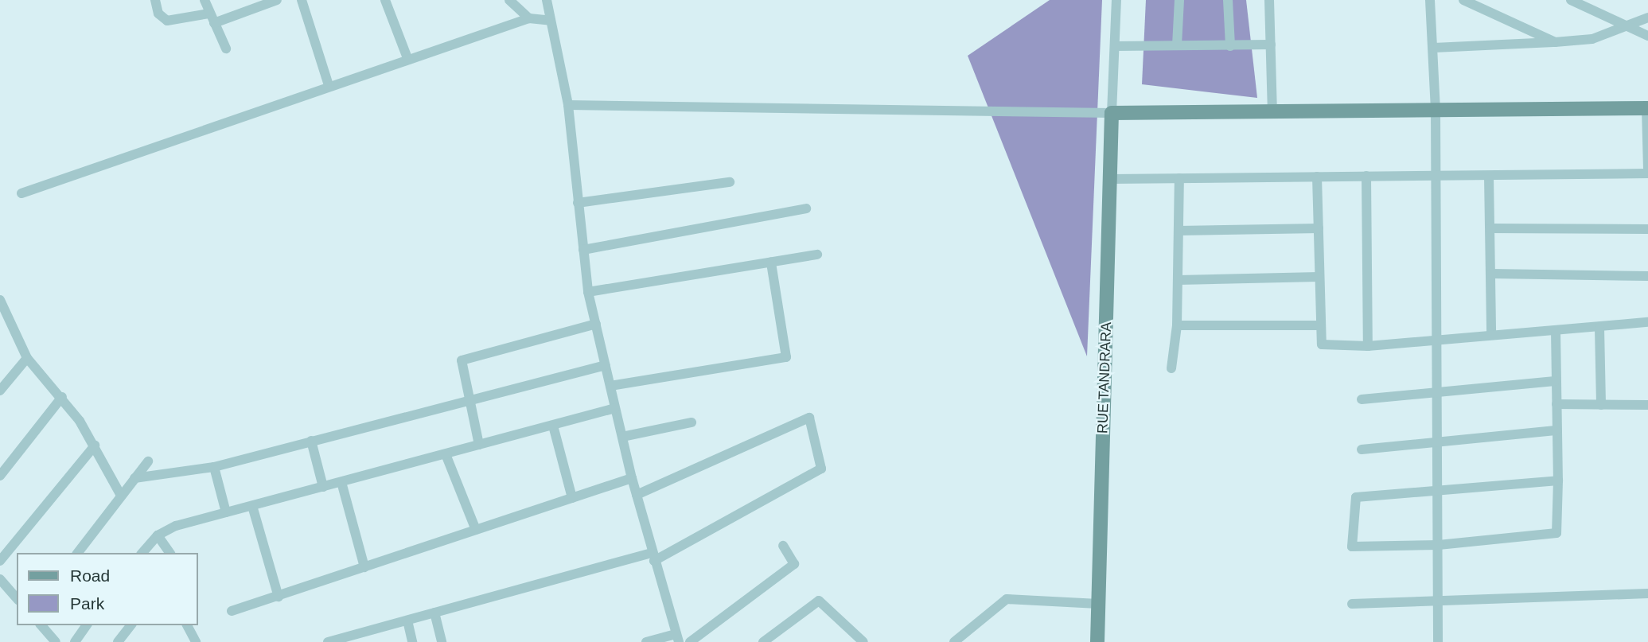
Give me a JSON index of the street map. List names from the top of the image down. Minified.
{"streets":{"street":["RUE TANDRARA"]},"legend":["Road","Park"]}
